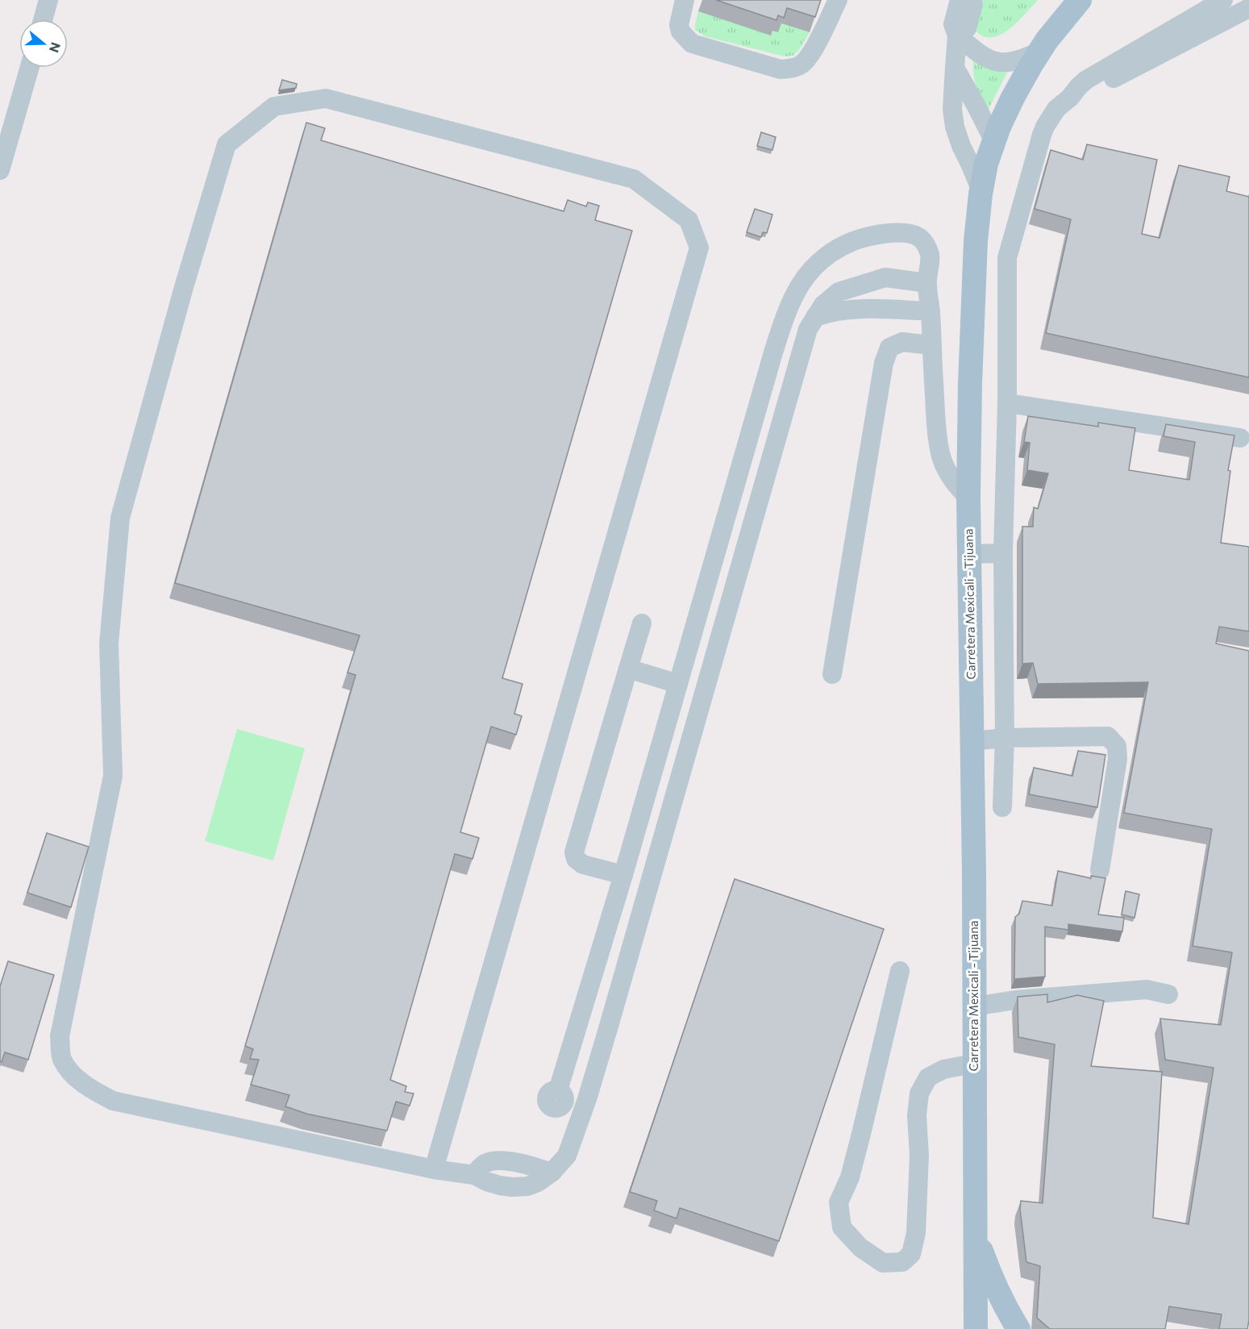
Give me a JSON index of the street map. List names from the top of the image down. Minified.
{"streets":{"main road":["Carretera Mexicali - Tijuana"]},"north":"right"}
